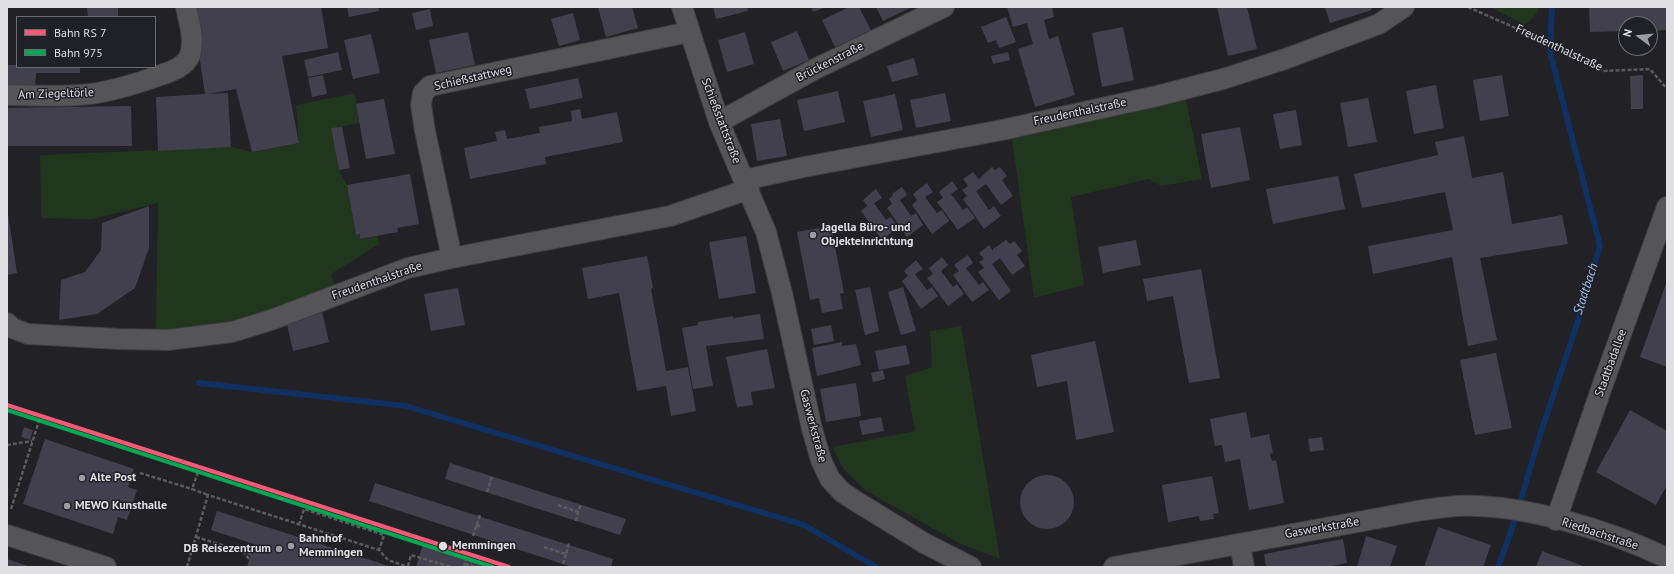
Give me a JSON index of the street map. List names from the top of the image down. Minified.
{"streets":{"street":["Freudenthalstraße","Brückenstraße","Schießstattweg","Am Ziegeltörle","Schießstattstraße","Stadtbadallee","Gaswerkstraße","Riedbachstraße"]},"crossings":[["Freudenthalstraße","Schießstattweg"],["Freudenthalstraße","Schießstattstraße"],["Brückenstraße","Schießstattstraße"],["Schießstattweg","Schießstattstraße"],["Schießstattstraße","Gaswerkstraße"],["Stadtbadallee","Riedbachstraße"],["Gaswerkstraße","Riedbachstraße"]],"water":["Stadtbach"],"places":["Jagella Büro- und Objekteinrichtung","Alte Post","MEWO Kunsthalle","Bahnhof Memmingen","Memmingen","DB Reisezentrum"],"lines":["rail line 975"],"legend":["Bahn RS 7","Bahn 975"],"north":"left"}
